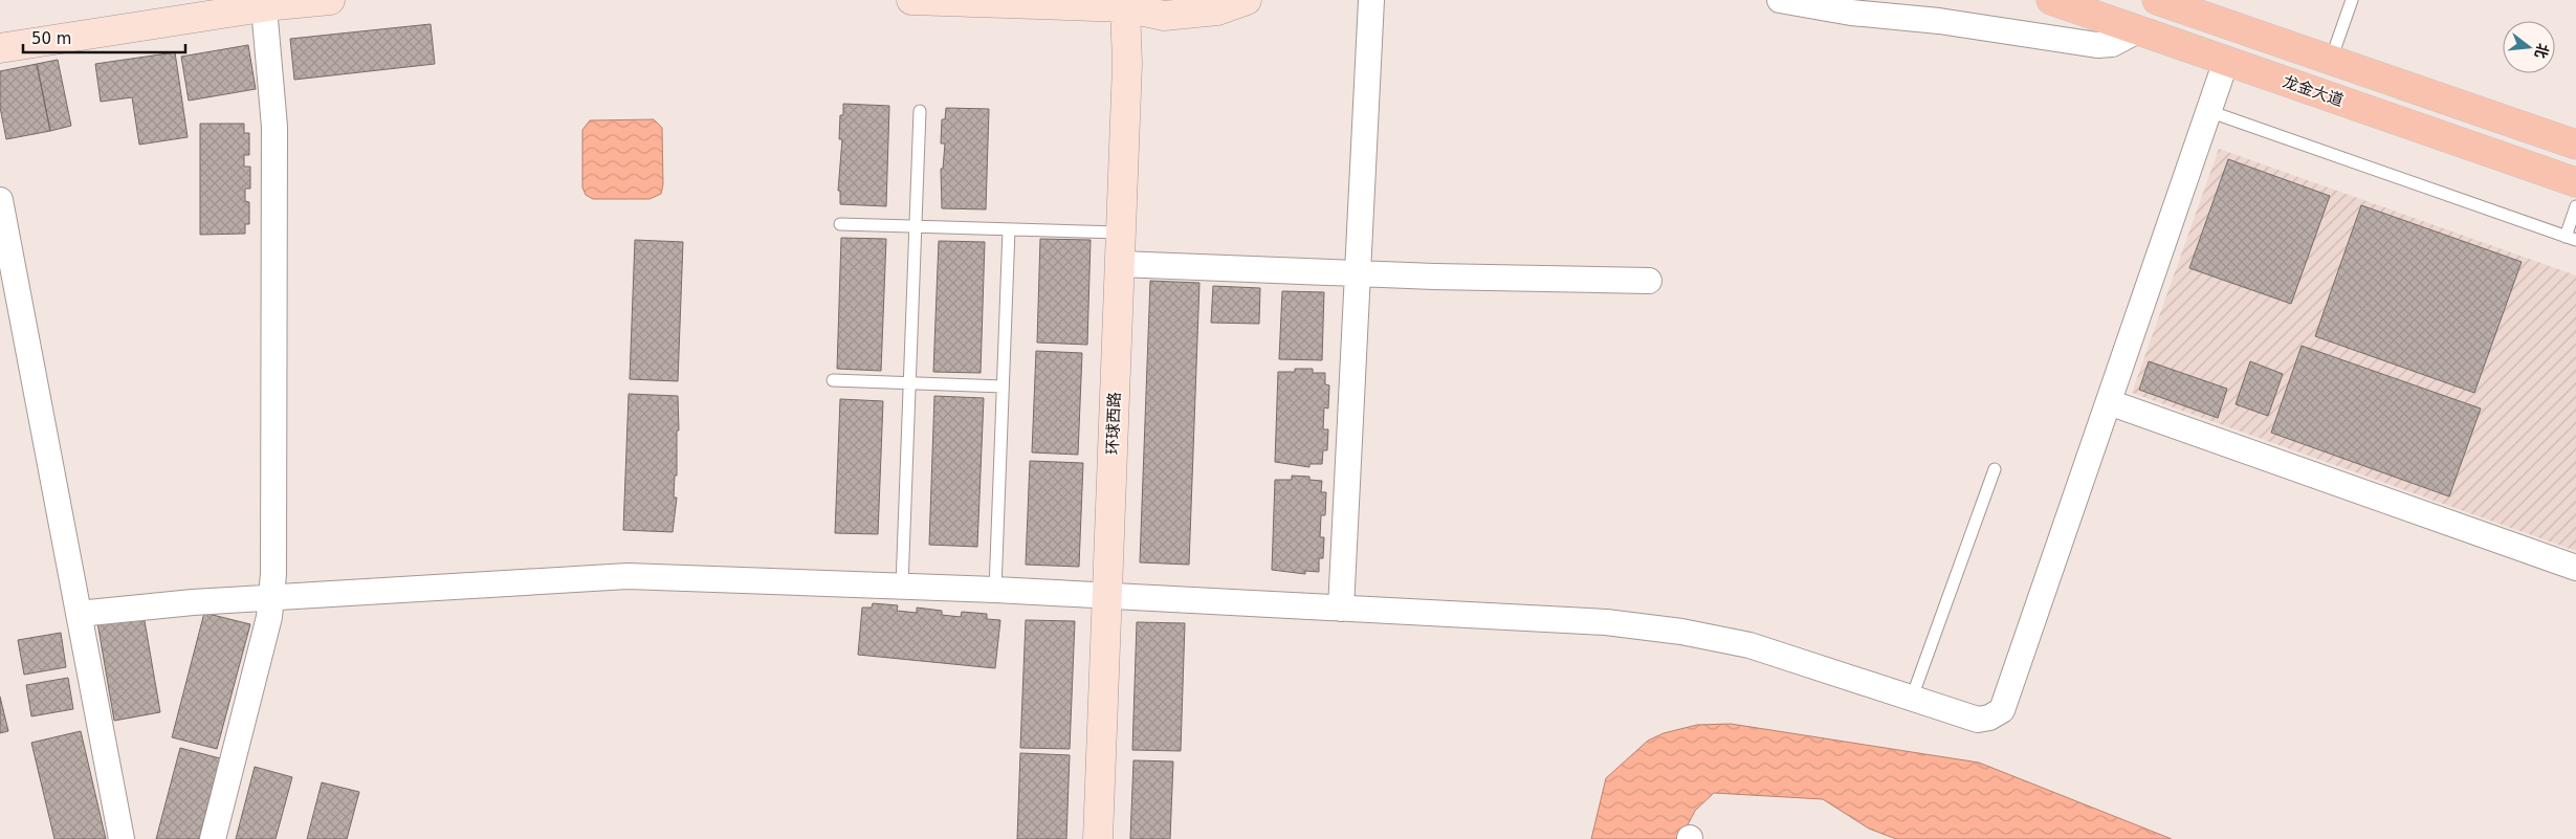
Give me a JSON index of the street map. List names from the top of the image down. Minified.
{"streets":{"main road":["龙金大道"],"street":["环球西路"]},"scale_bar":"50 m","north":"right"}
